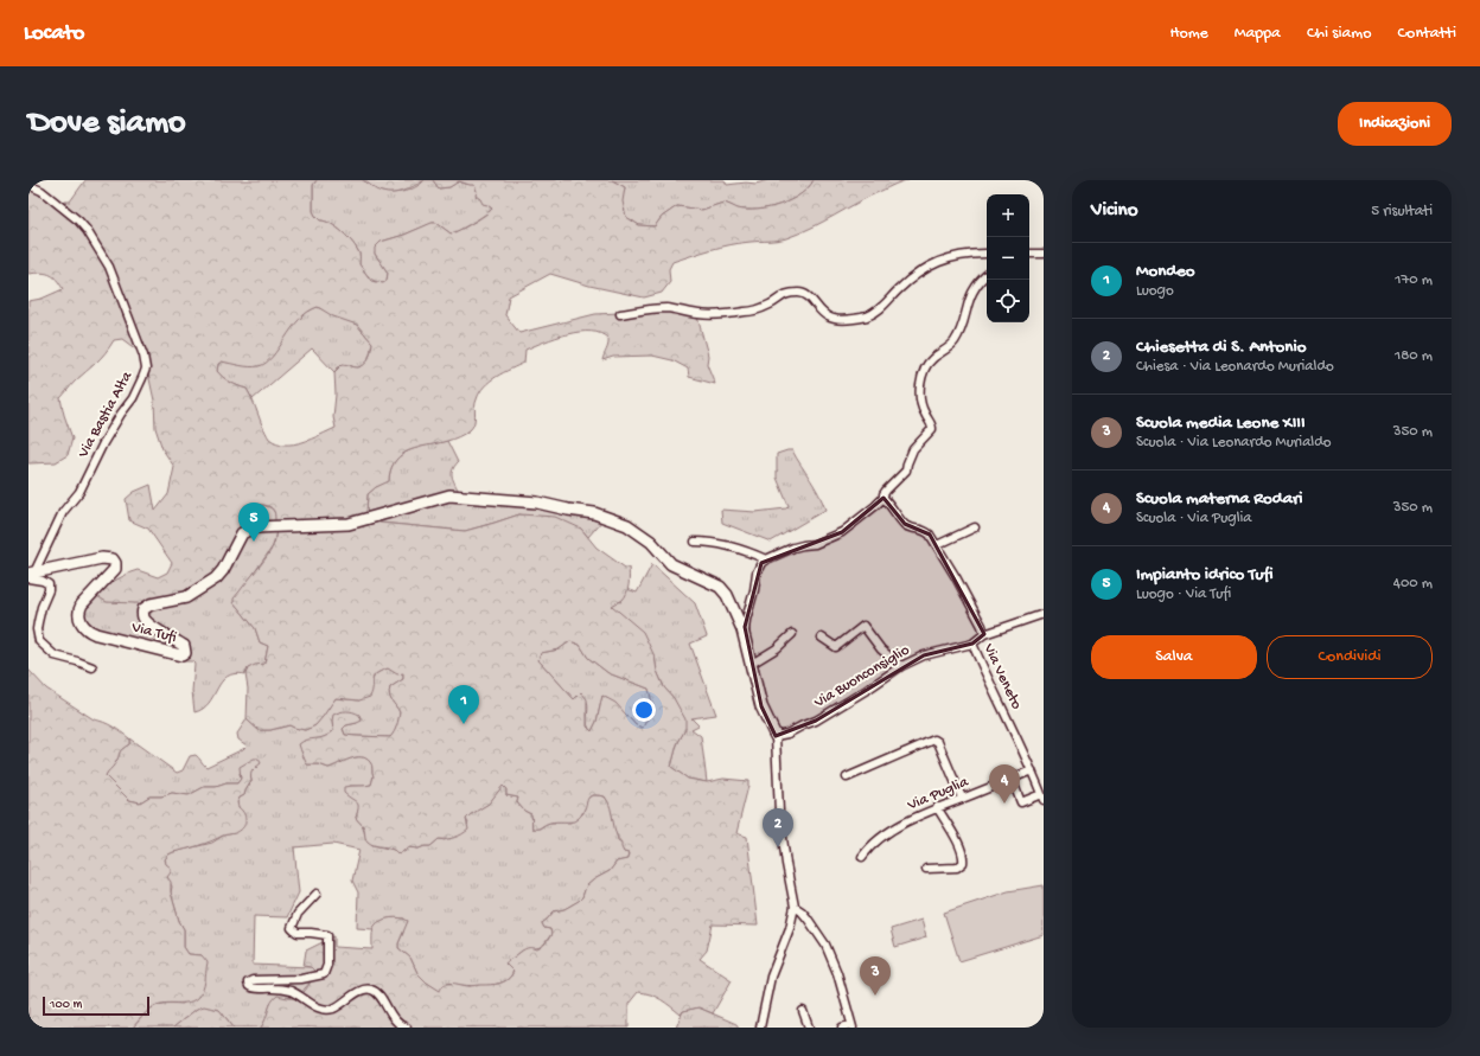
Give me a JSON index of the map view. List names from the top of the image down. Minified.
{"streets":{"street":["Via Bastia Alta","Via Tufi","Via Buonconsiglio","Via Veneto","Via Puglia"]},"crossings":[["Via Bastia Alta","Via Tufi"],["Via Buonconsiglio","Via Veneto"],["Via Veneto","Via Puglia"]],"scale_bar":"100 m","page":{"header":"Locato","nav":["Home","Mappa","Chi siamo","Contatti"],"buttons":["Indicazioni",["Salva","Condividi"]],"title":"Dove siamo","heading":["Vicino","5 risultati"],"map_buttons":["+","−"],"list":[{"mark":"1","name":"Mondeo","note":"Luogo","value":"170 m"},{"mark":"2","name":"Chiesetta di S. Antonio","note":"Chiesa · Via Leonardo Murialdo","value":"180 m"},{"mark":"3","name":"Scuola media Leone XIII","note":"Scuola · Via Leonardo Murialdo","value":"350 m"},{"mark":"4","name":"Scuola materna Rodari","note":"Scuola · Via Puglia","value":"350 m"},{"mark":"5","name":"Impianto idrico Tufi","note":"Luogo · Via Tufi","value":"400 m"}],"pins":["5","1","4","2","3"],"scale":"100 m"}}
